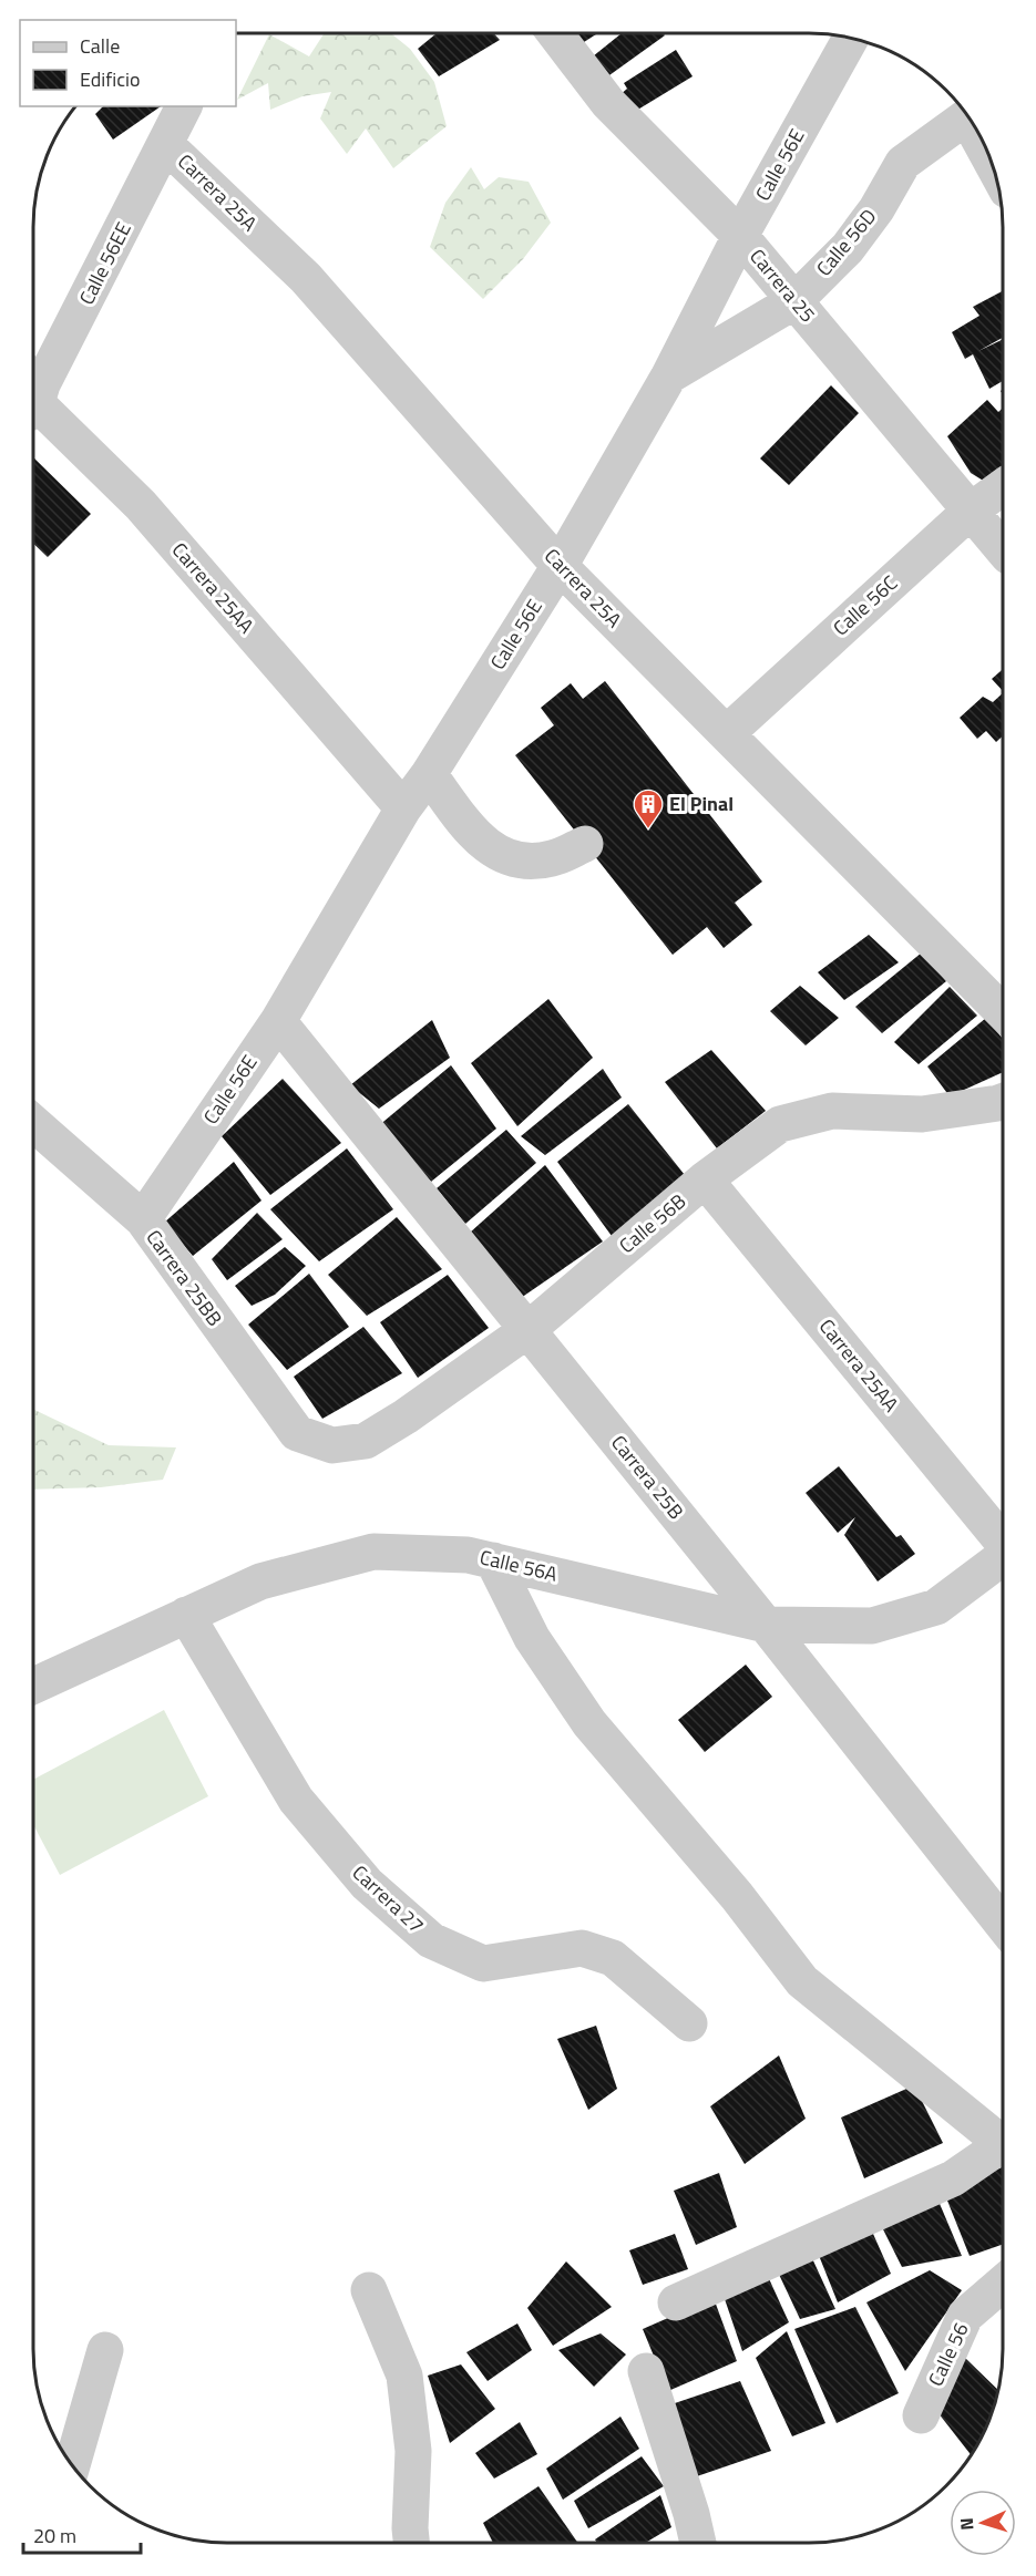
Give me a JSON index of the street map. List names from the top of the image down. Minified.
{"streets":{"street":["Calle 56E","Carrera 25A","Calle 56D","Calle 56EE","Carrera 25","Carrera 25AA","Calle 56C","Calle 56B","Carrera 25BB","Carrera 25B","Calle 56A","Carrera 27","Calle 56"]},"crossings":[["Calle 56E","Carrera 25A"],["Calle 56E","Calle 56D"],["Calle 56E","Carrera 25"],["Calle 56E","Carrera 25AA"],["Calle 56E","Carrera 25BB"],["Calle 56E","Carrera 25B"],["Carrera 25A","Calle 56EE"],["Carrera 25A","Calle 56C"],["Calle 56D","Carrera 25"],["Carrera 25","Calle 56C"],["Carrera 25AA","Calle 56B"],["Calle 56B","Carrera 25BB"],["Calle 56B","Carrera 25B"],["Carrera 25B","Calle 56A"],["Calle 56A","Carrera 27"]],"places":{"building":["El Pinal"]},"legend":["Calle","Edificio"],"scale_bar":"20 m","north":"left"}
